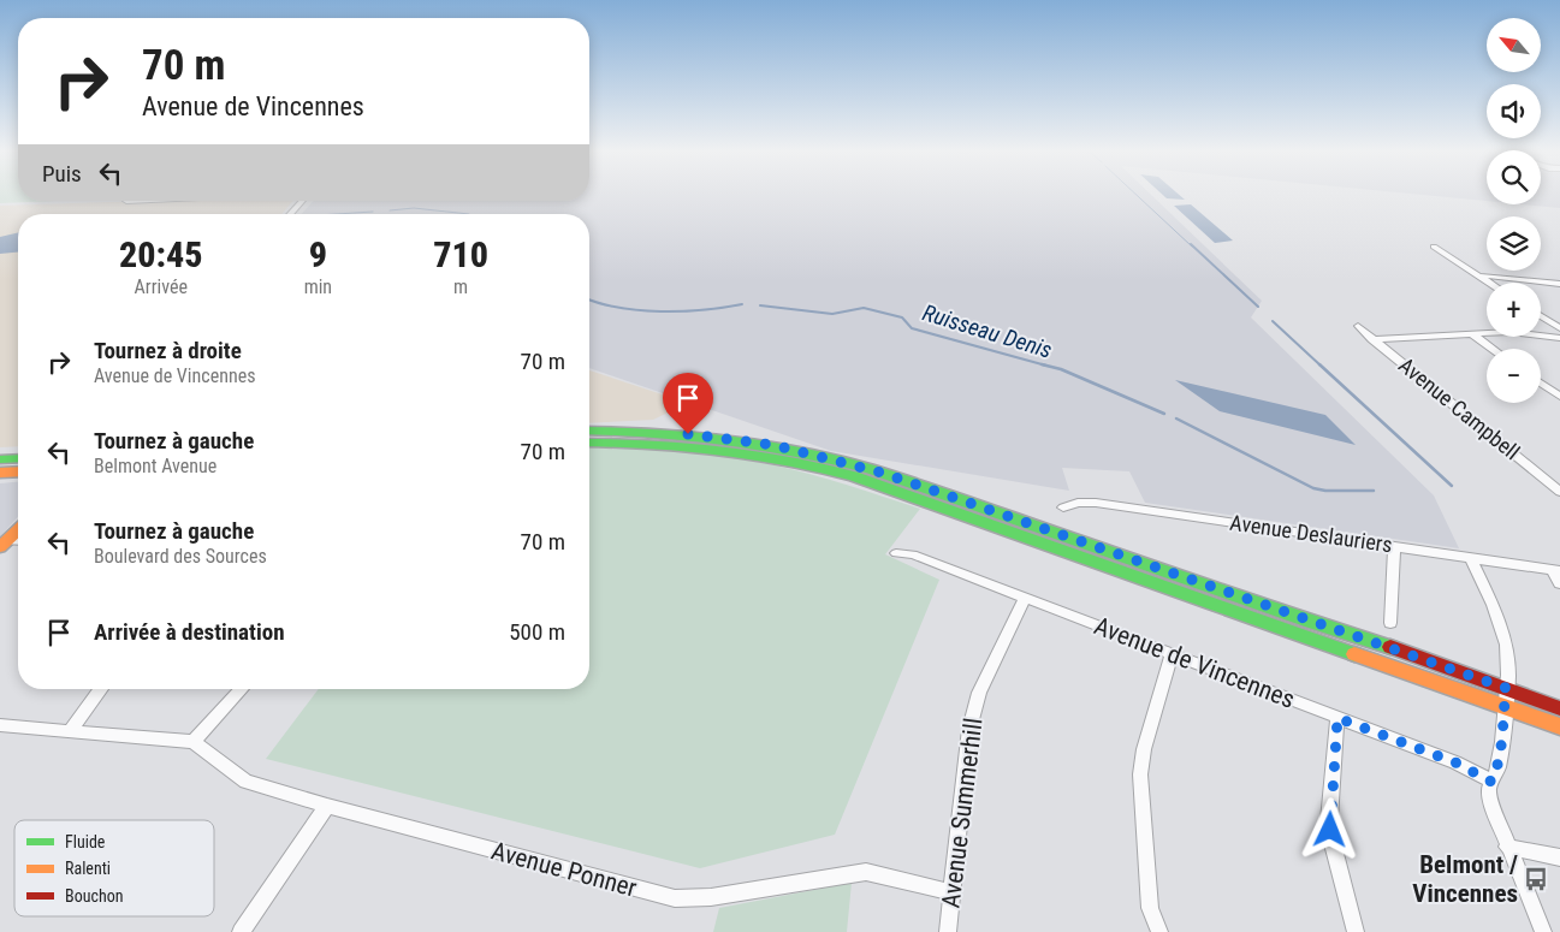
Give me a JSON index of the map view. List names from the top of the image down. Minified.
{"streets":{"street":["Avenue Campbell","Avenue Deslauriers","Avenue de Vincennes","Avenue Summerhill","Avenue Ponner"]},"crossings":[["Avenue de Vincennes","Avenue Summerhill"],["Avenue Summerhill","Avenue Ponner"]],"water":["Ruisseau Denis"],"places":{"bus stop":["Belmont / Vincennes"]},"legend":["Fluide","Ralenti","Bouchon"],"north":"top left","page":{"map_buttons":["+","−"],"turn":["70 m","Avenue de Vincennes"],"then":"Puis","eta":["20:45","Arrivée","9","min","710","m"],"list":[{"name":"Tournez à droite","note":"Avenue de Vincennes","value":"70 m"},{"name":"Tournez à gauche","note":"Belmont Avenue","value":"70 m"},{"name":"Tournez à gauche","note":"Boulevard des Sources","value":"70 m"},{"name":"Arrivée à destination","value":"500 m"}]}}
